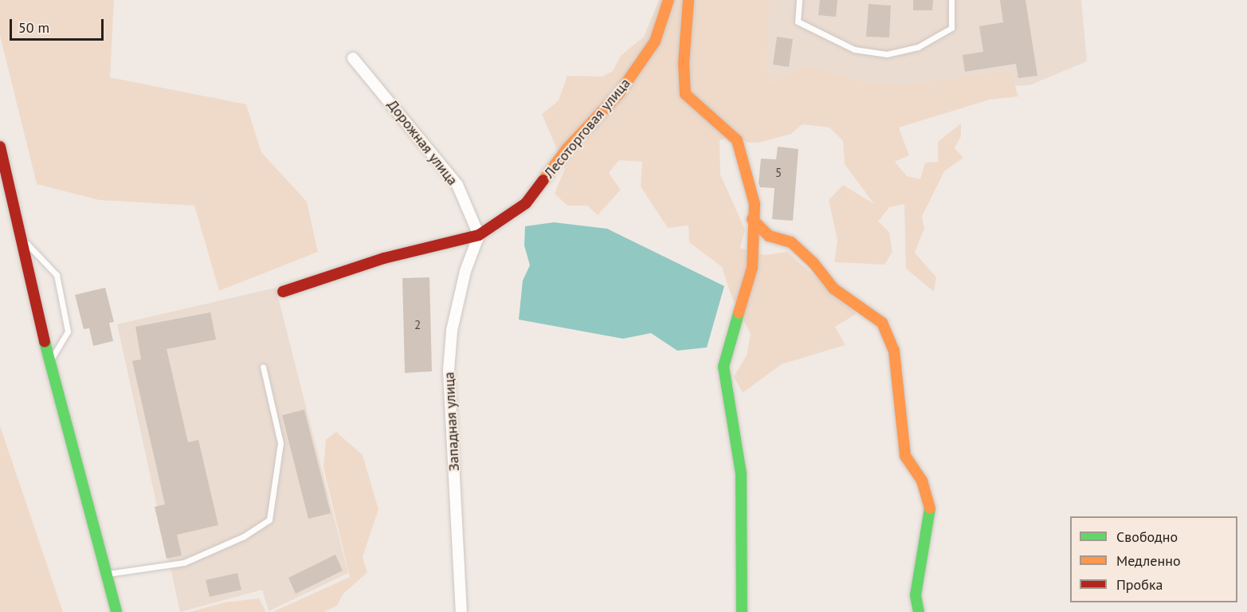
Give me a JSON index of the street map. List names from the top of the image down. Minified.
{"streets":{"street":["Лесоторговая улица","Дорожная улица","Западная улица"]},"crossings":[["Лесоторговая улица","Дорожная улица"],["Лесоторговая улица","Западная улица"],["Дорожная улица","Западная улица"]],"house_numbers":["5","2"],"legend":["Свободно","Медленно","Пробка"],"scale_bar":"50 m"}
